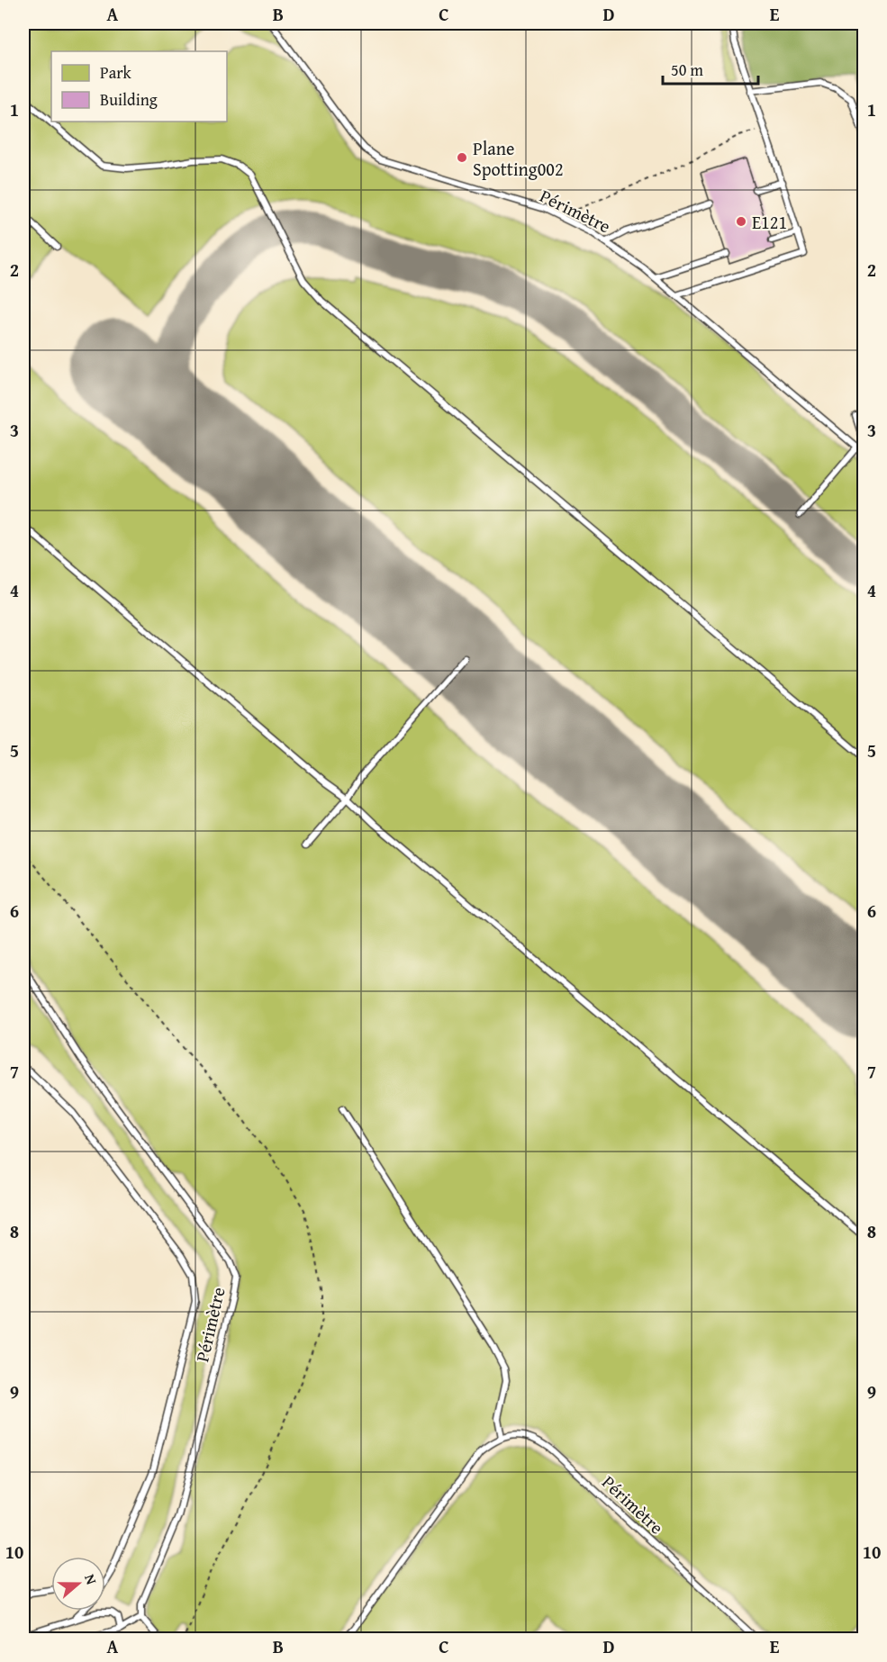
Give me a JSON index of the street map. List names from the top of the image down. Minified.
{"streets":{"lane":["Périmètre"]},"places":["Plane Spotting002","E121"],"legend":["Park","Building"],"scale_bar":"50 m","north":"right","grid":{"columns":["A","B","C","D","E"],"rows":["1","2","3","4","5","6","7","8","9","10"]}}
